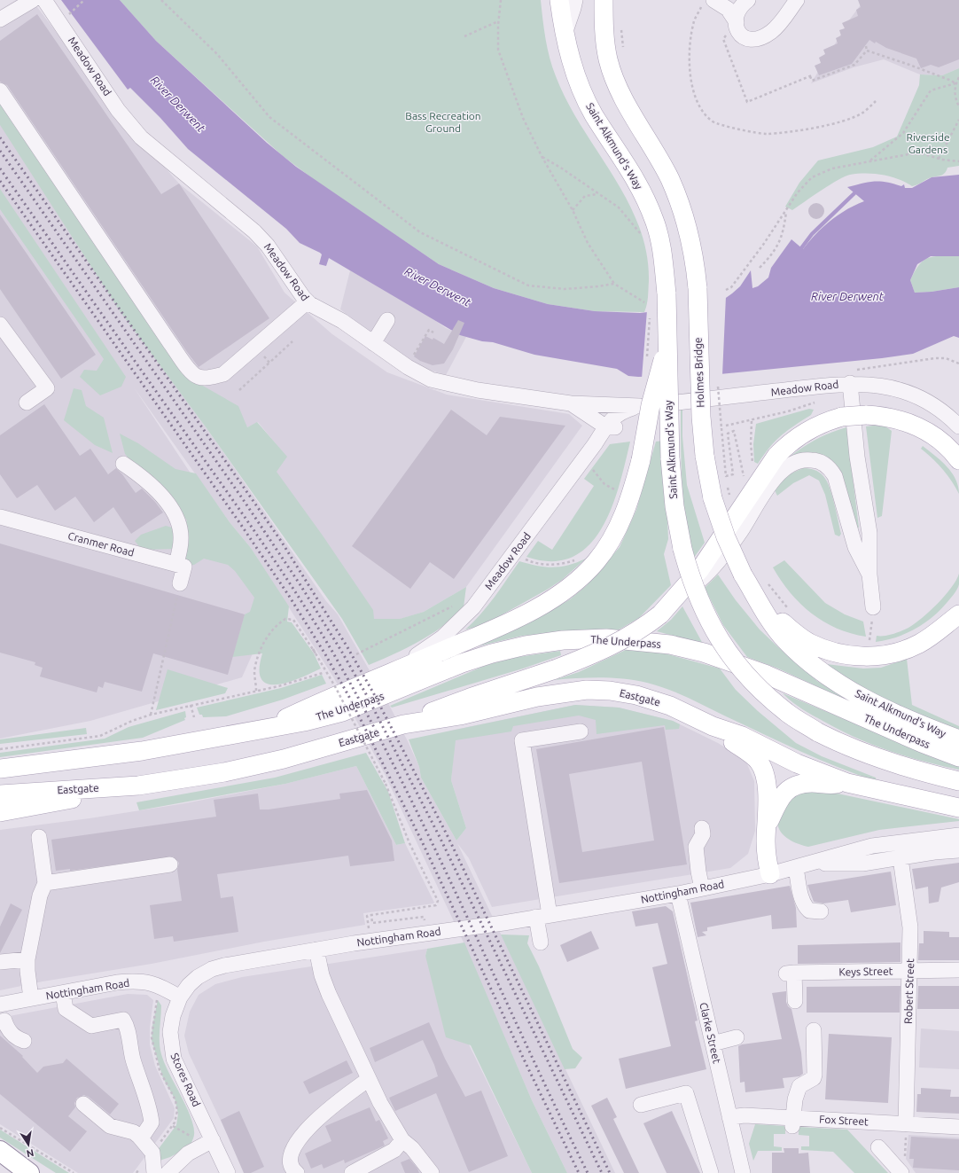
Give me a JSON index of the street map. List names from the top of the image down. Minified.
{"streets":{"main road":["Saint Alkmund's Way","Holmes Bridge","The Underpass","Eastgate"],"street":["Meadow Road","Cranmer Road","Nottingham Road","Keys Street","Robert Street","Clarke Street","Stores Road","Fox Street"]},"crossings":[["Saint Alkmund's Way","Holmes Bridge"],["Nottingham Road","Robert Street"],["Nottingham Road","Clarke Street"],["Nottingham Road","Stores Road"],["Keys Street","Robert Street"],["Robert Street","Fox Street"],["Clarke Street","Fox Street"]],"water":["River Derwent"],"parks":["Bass Recreation Ground","Riverside Gardens"],"north":"bottom"}
